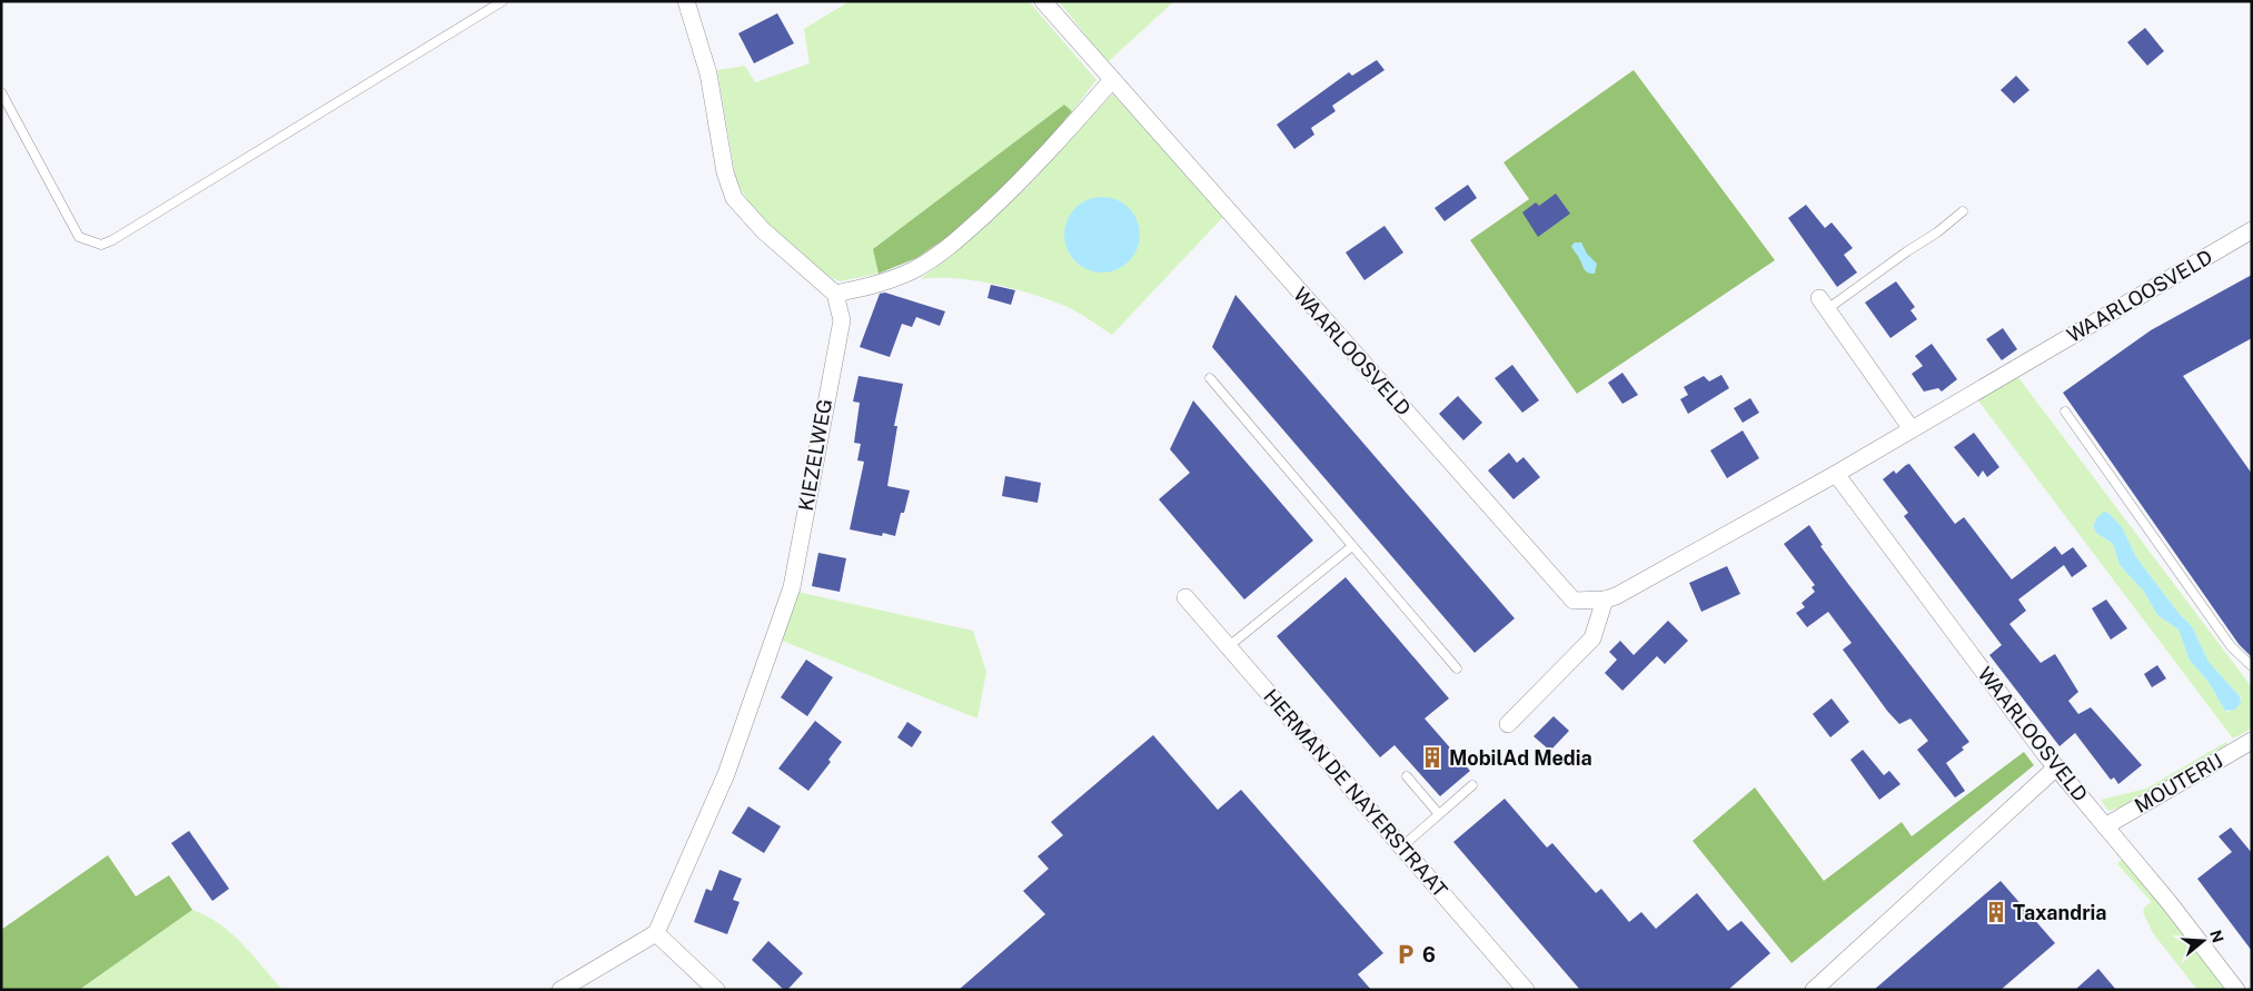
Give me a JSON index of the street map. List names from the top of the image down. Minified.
{"streets":{"street":["WAARLOOSVELD","KIEZELWEG","MOUTERIJ","HERMAN DE NAYERSTRAAT"]},"crossings":[["WAARLOOSVELD","MOUTERIJ"]],"places":{"building":["MobilAd Media","Taxandria"],"parking":["6"]},"north":"right"}
